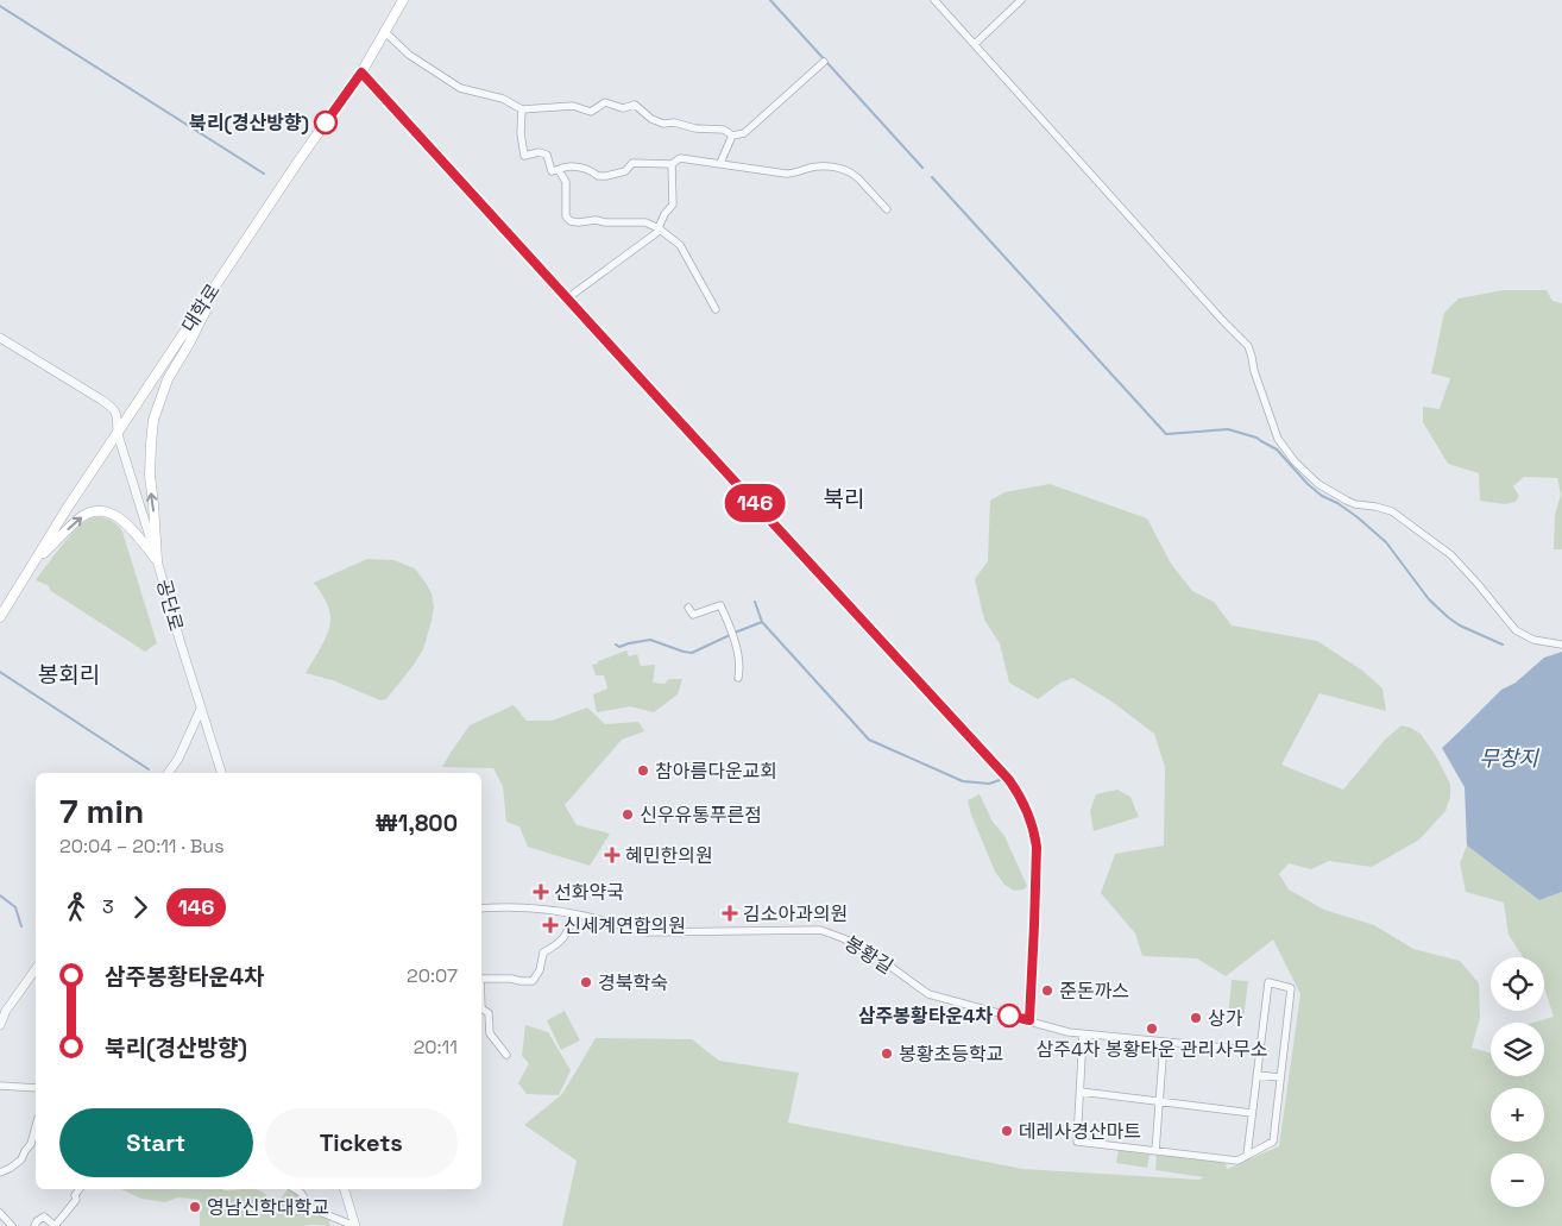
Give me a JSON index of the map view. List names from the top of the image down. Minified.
{"streets":{"main road":["대학로"],"street":["공단로","봉황길"]},"crossings":[["대학로","공단로"]],"districts":["북리","봉회리"],"water":["무창지"],"places":{"other":["북리(경산방향)","참아름다운교회","신우유통푸른점","경북학숙","준돈까스","삼주봉황타운4차","상가","삼주4차 봉황타운 관리사무소","봉황초등학교","데레사경산마트","영남신학대학교"],"health":["혜민한의원","선화약국","김소아과의원","신세계연합의원"]},"lines":["bus line 146"],"page":{"on_map":"146","heading":["7 min","20:04 – 20:11 · Bus","₩1,800"],"legs":["3","146"],"list":[{"name":"삼주봉황타운4차","value":"20:07"},{"name":"북리(경산방향)","value":"20:11"}],"map_buttons":["+","−"],"buttons":["Start","Tickets"]}}
